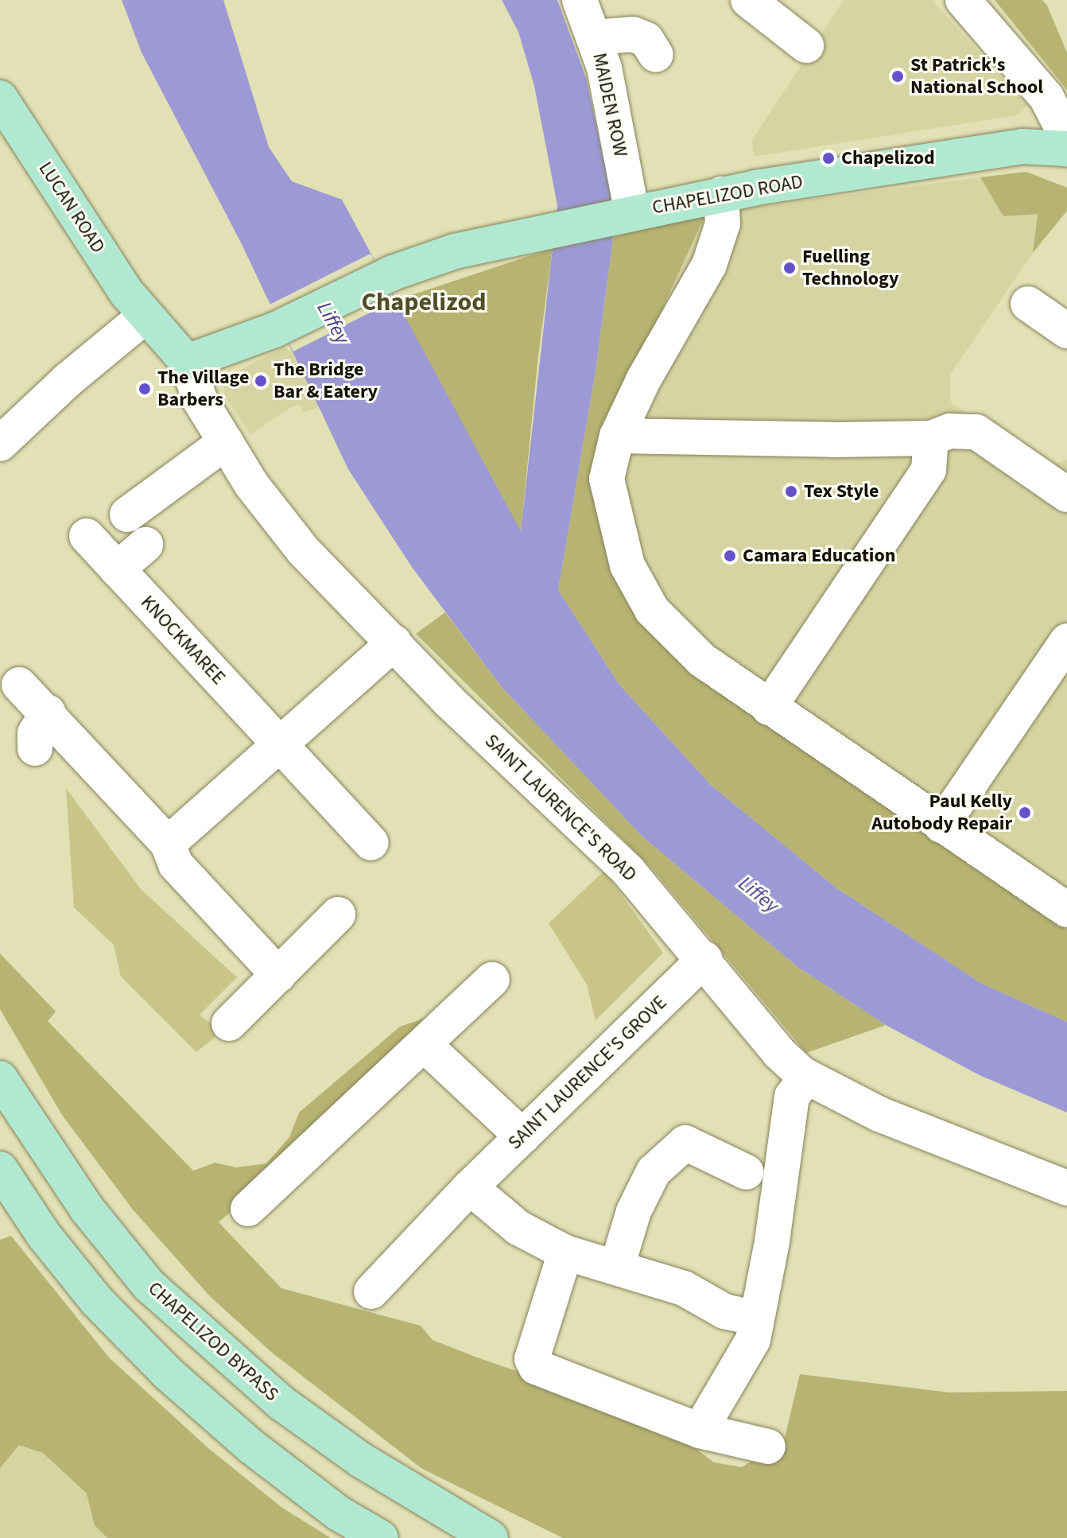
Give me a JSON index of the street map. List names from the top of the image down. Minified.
{"streets":{"main road":["CHAPELIZOD ROAD","LUCAN ROAD","SAINT LAURENCE'S ROAD","CHAPELIZOD BYPASS"],"street":["MAIDEN ROW","KNOCKMAREE","SAINT LAURENCE'S GROVE"]},"crossings":[["MAIDEN ROW","CHAPELIZOD ROAD"],["CHAPELIZOD ROAD","SAINT LAURENCE'S ROAD"],["LUCAN ROAD","SAINT LAURENCE'S ROAD"],["SAINT LAURENCE'S ROAD","SAINT LAURENCE'S GROVE"]],"districts":["Chapelizod"],"water":["Liffey"],"places":["St Patrick's National School","Chapelizod","Fuelling Technology","The Bridge Bar & Eatery","The Village Barbers","Tex Style","Camara Education","Paul Kelly Autobody Repair"]}
